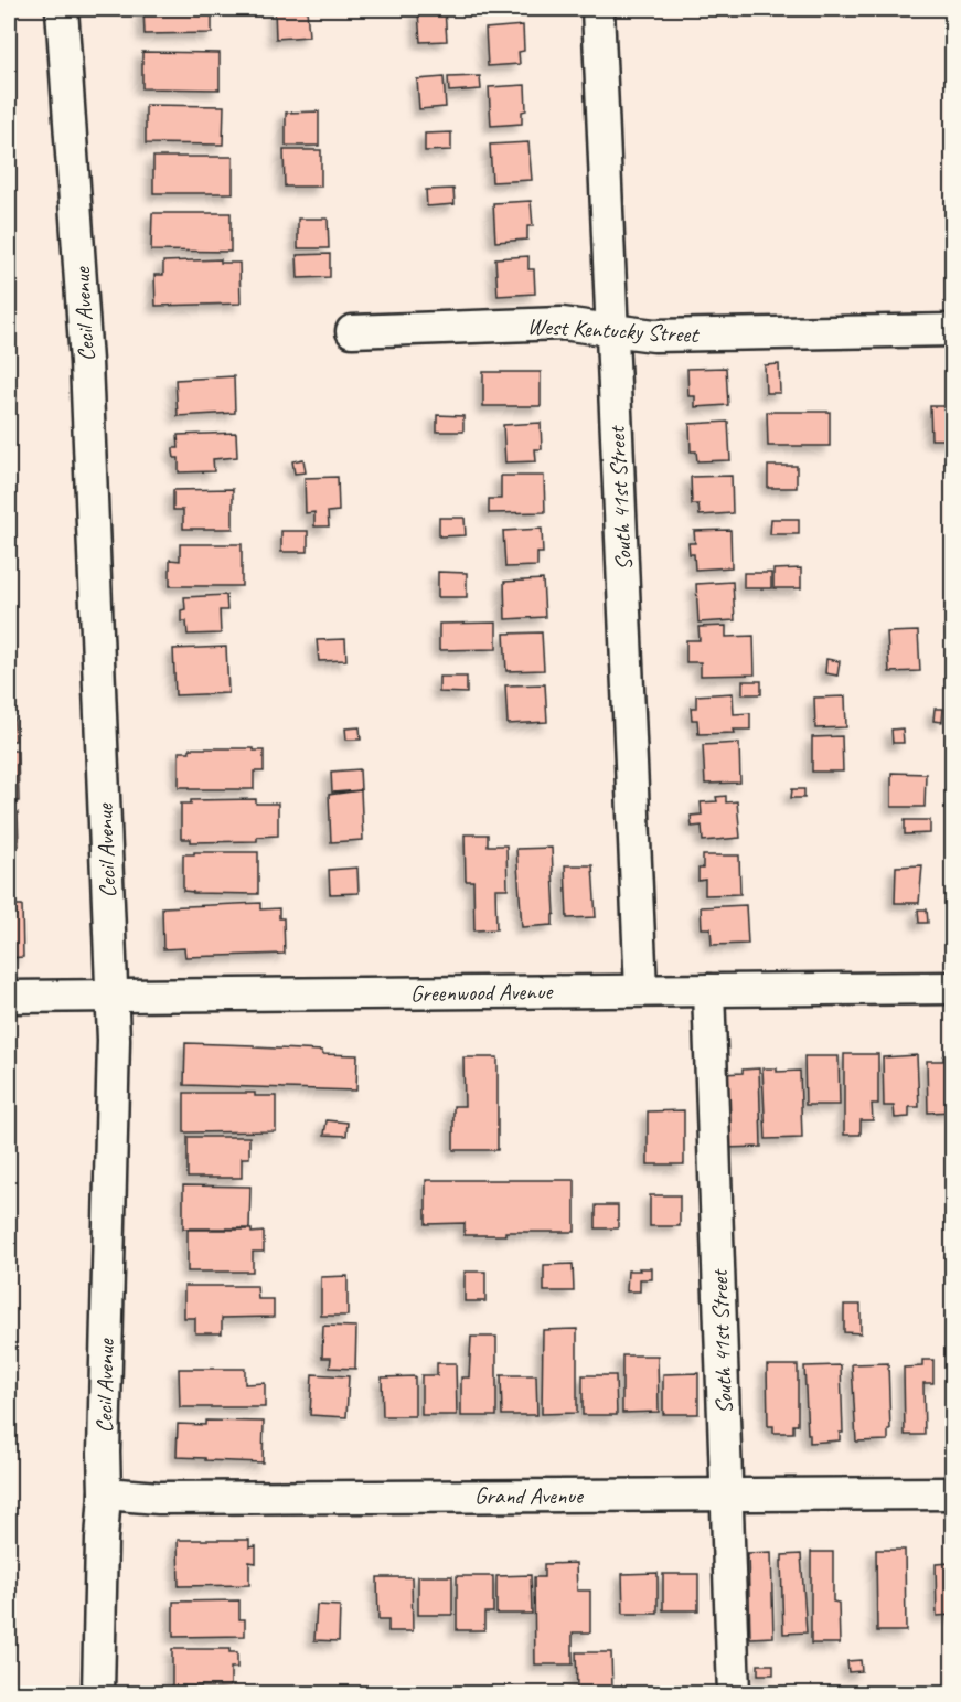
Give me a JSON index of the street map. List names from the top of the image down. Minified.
{"streets":{"street":["Cecil Avenue","West Kentucky Street","South 41st Street","Greenwood Avenue","Grand Avenue"]},"crossings":[["Cecil Avenue","Greenwood Avenue"],["Cecil Avenue","Grand Avenue"],["West Kentucky Street","South 41st Street"],["South 41st Street","Greenwood Avenue"],["South 41st Street","Grand Avenue"]]}
